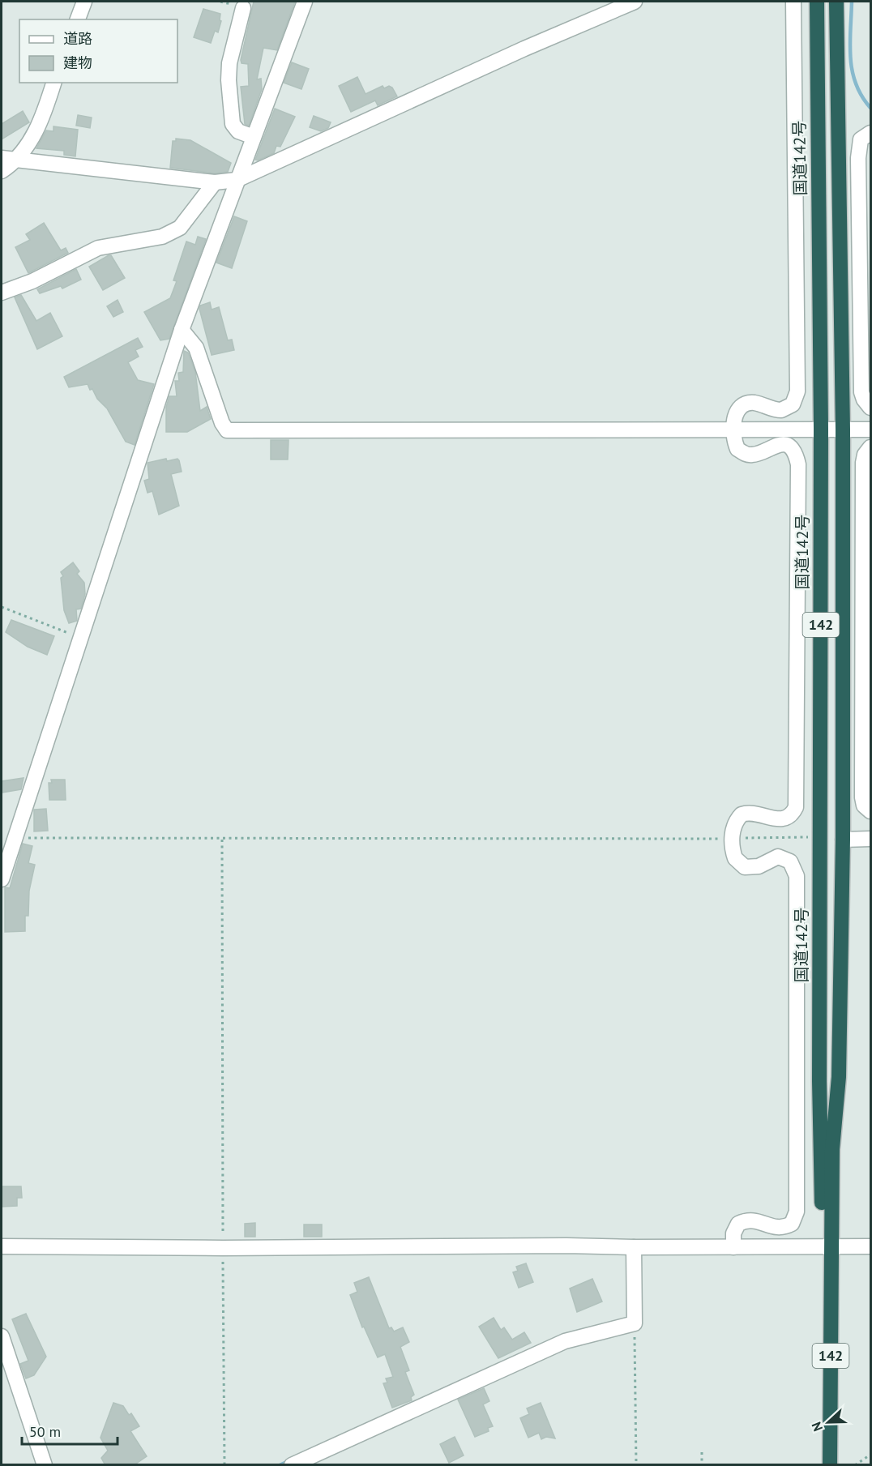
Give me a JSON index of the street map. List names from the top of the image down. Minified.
{"streets":{"highway":["国道142号","142"]},"legend":["道路","建物"],"scale_bar":"50 m","north":"left"}
